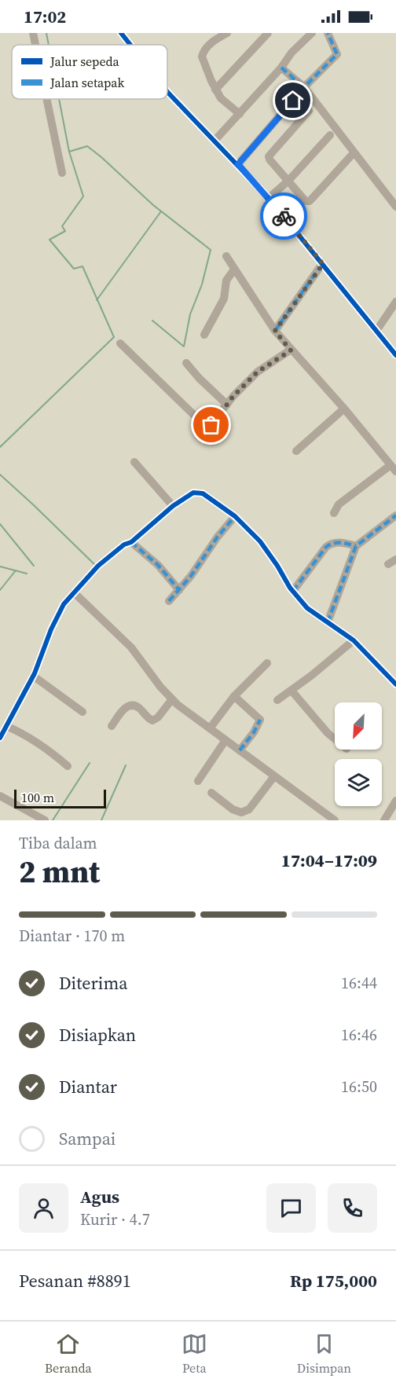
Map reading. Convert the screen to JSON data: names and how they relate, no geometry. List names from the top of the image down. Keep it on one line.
{"legend":["Jalur sepeda","Jalan setapak"],"scale_bar":"100 m","north":"bottom left","page":{"status":"17:02","scale":"100 m","heading":["2 mnt","Tiba dalam","17:04–17:09"],"panel":["Agus","Kurir · 4.7","Pesanan #8891","Rp 175,000"],"bar":"Diantar · 170 m","list":[["Diterima","16:44"],["Disiapkan","16:46"],["Diantar","16:50"],"Sampai"],"tabs":["Beranda","Peta","Disimpan"]}}
